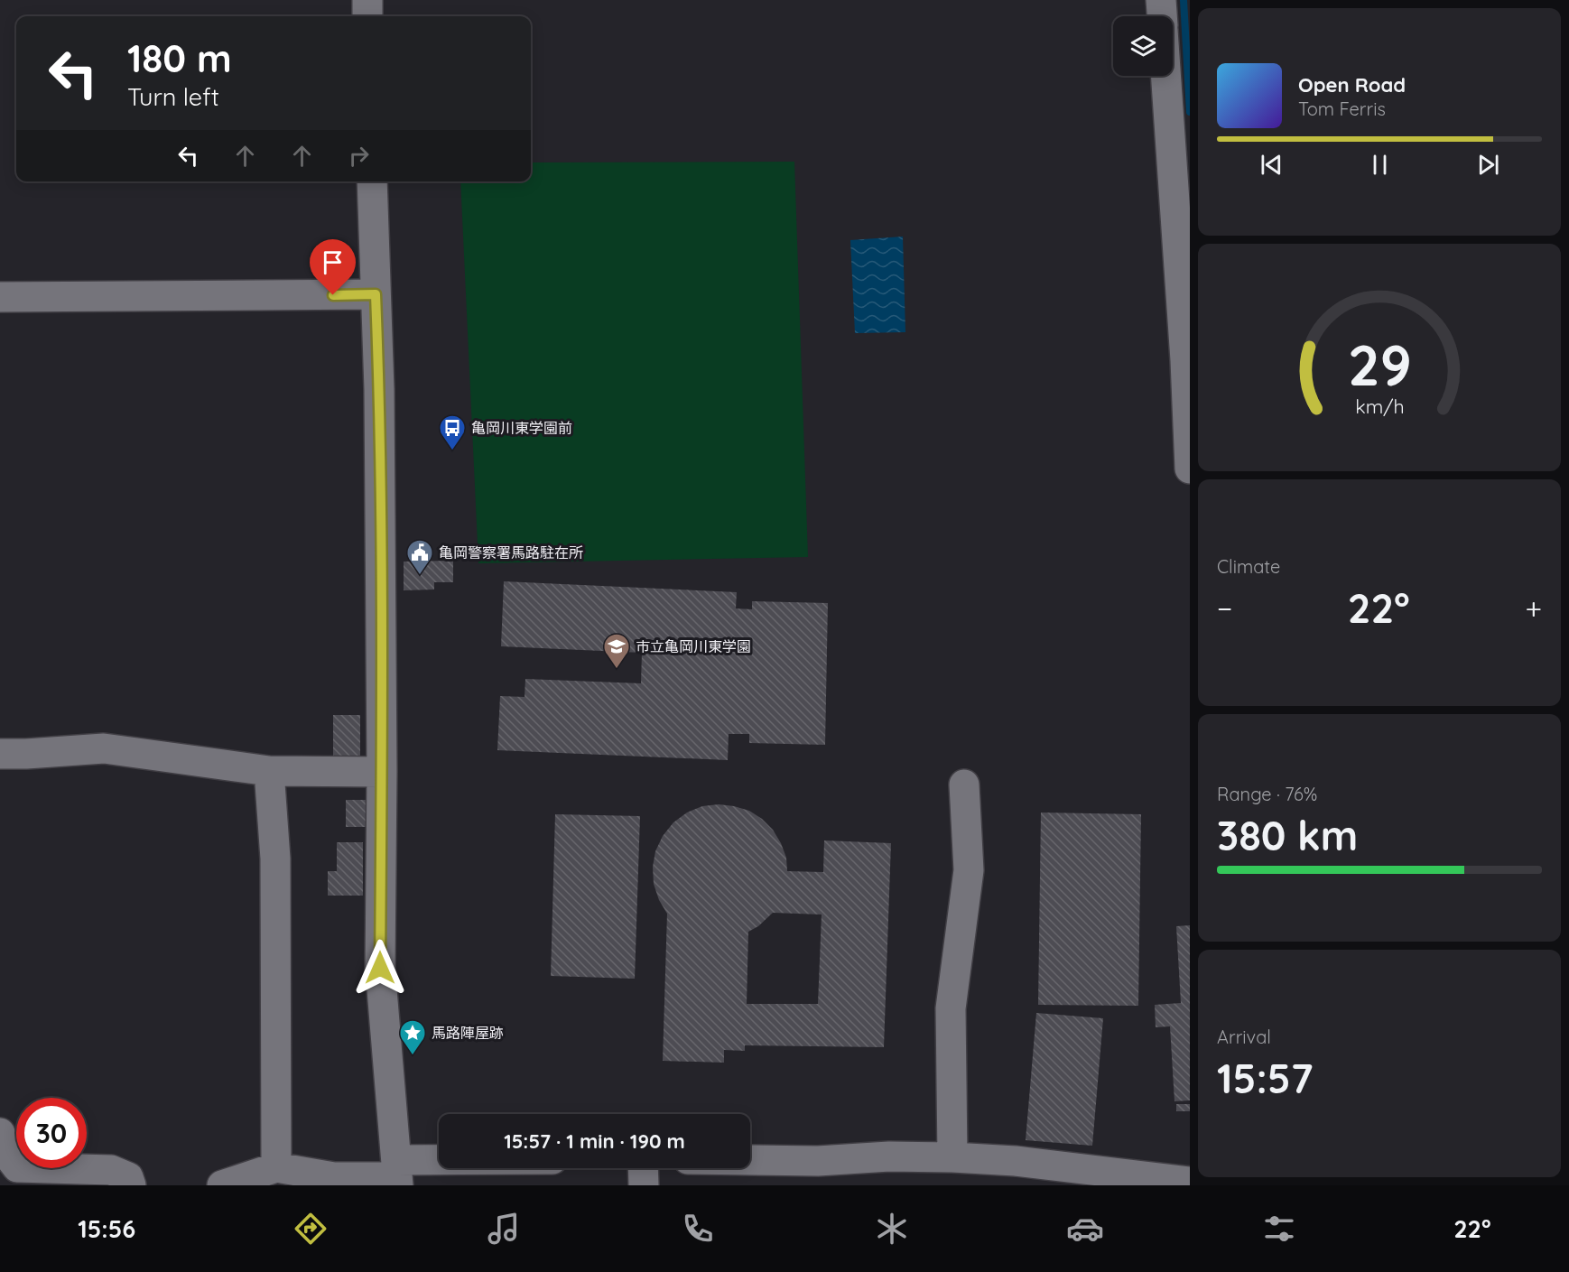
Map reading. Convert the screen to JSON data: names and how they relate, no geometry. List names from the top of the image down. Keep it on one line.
{"places":{"bus stop":["亀岡川東学園前"],"public building":["亀岡警察署馬路駐在所"],"school or university":["市立亀岡川東学園"],"place":["馬路陣屋跡"]},"page":{"turn":["180 m","Turn left"],"song":["Open Road","Tom Ferris"],"tile":["Climate",["Range · 76%","380 km"],["Arrival","15:57"]],"heat":["−","22°","+"],"limit":"30","trip":"15:57 · 1 min · 190 m","tabs":["15:56","22°"],"gauge":["29","km/h"]}}
